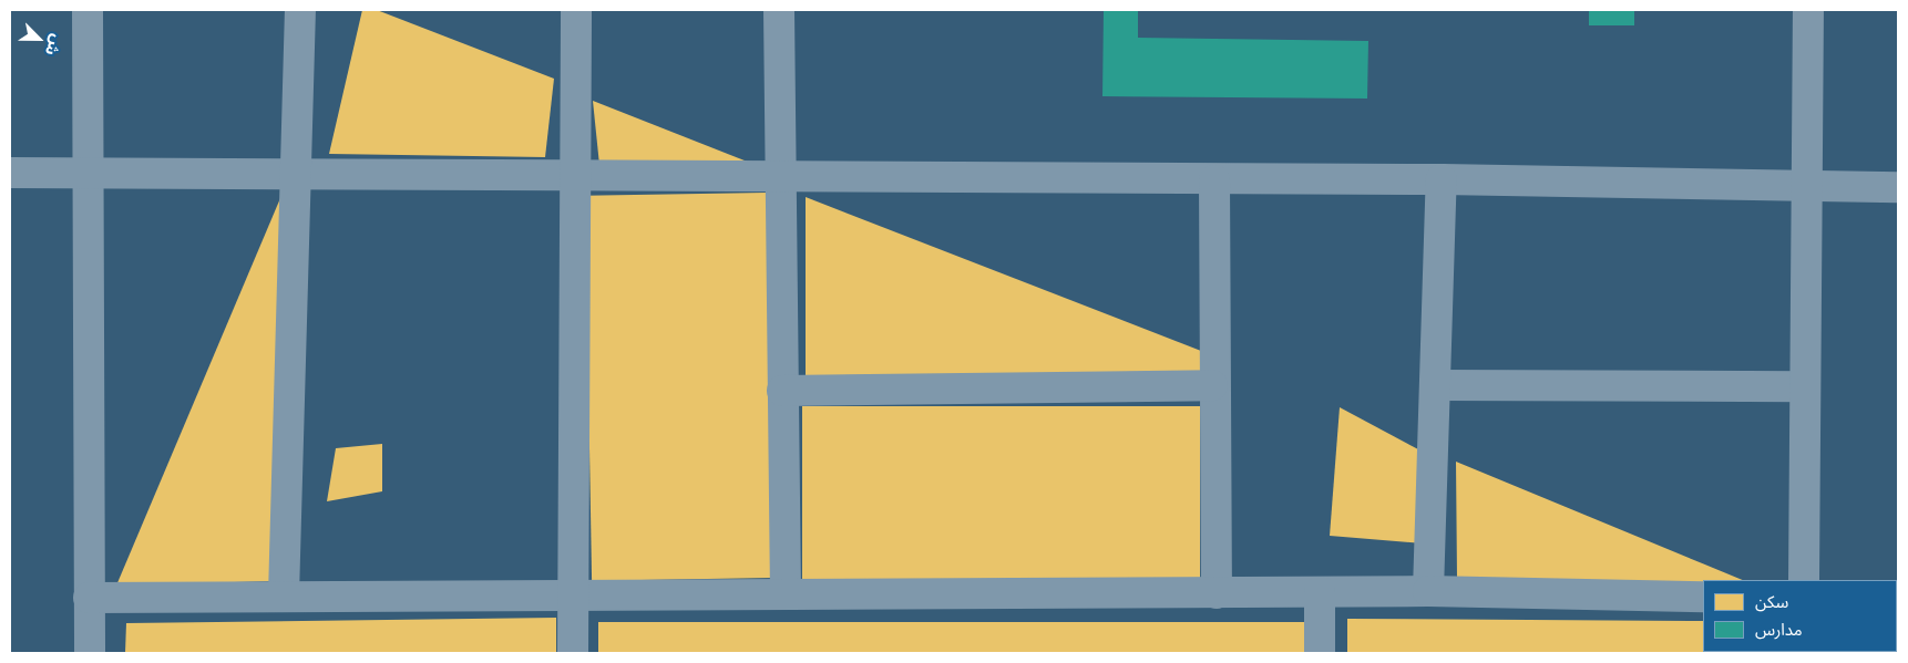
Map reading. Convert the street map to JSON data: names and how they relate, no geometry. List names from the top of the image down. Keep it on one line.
{"legend":["سكن","مدارس"],"north":"bottom right"}
